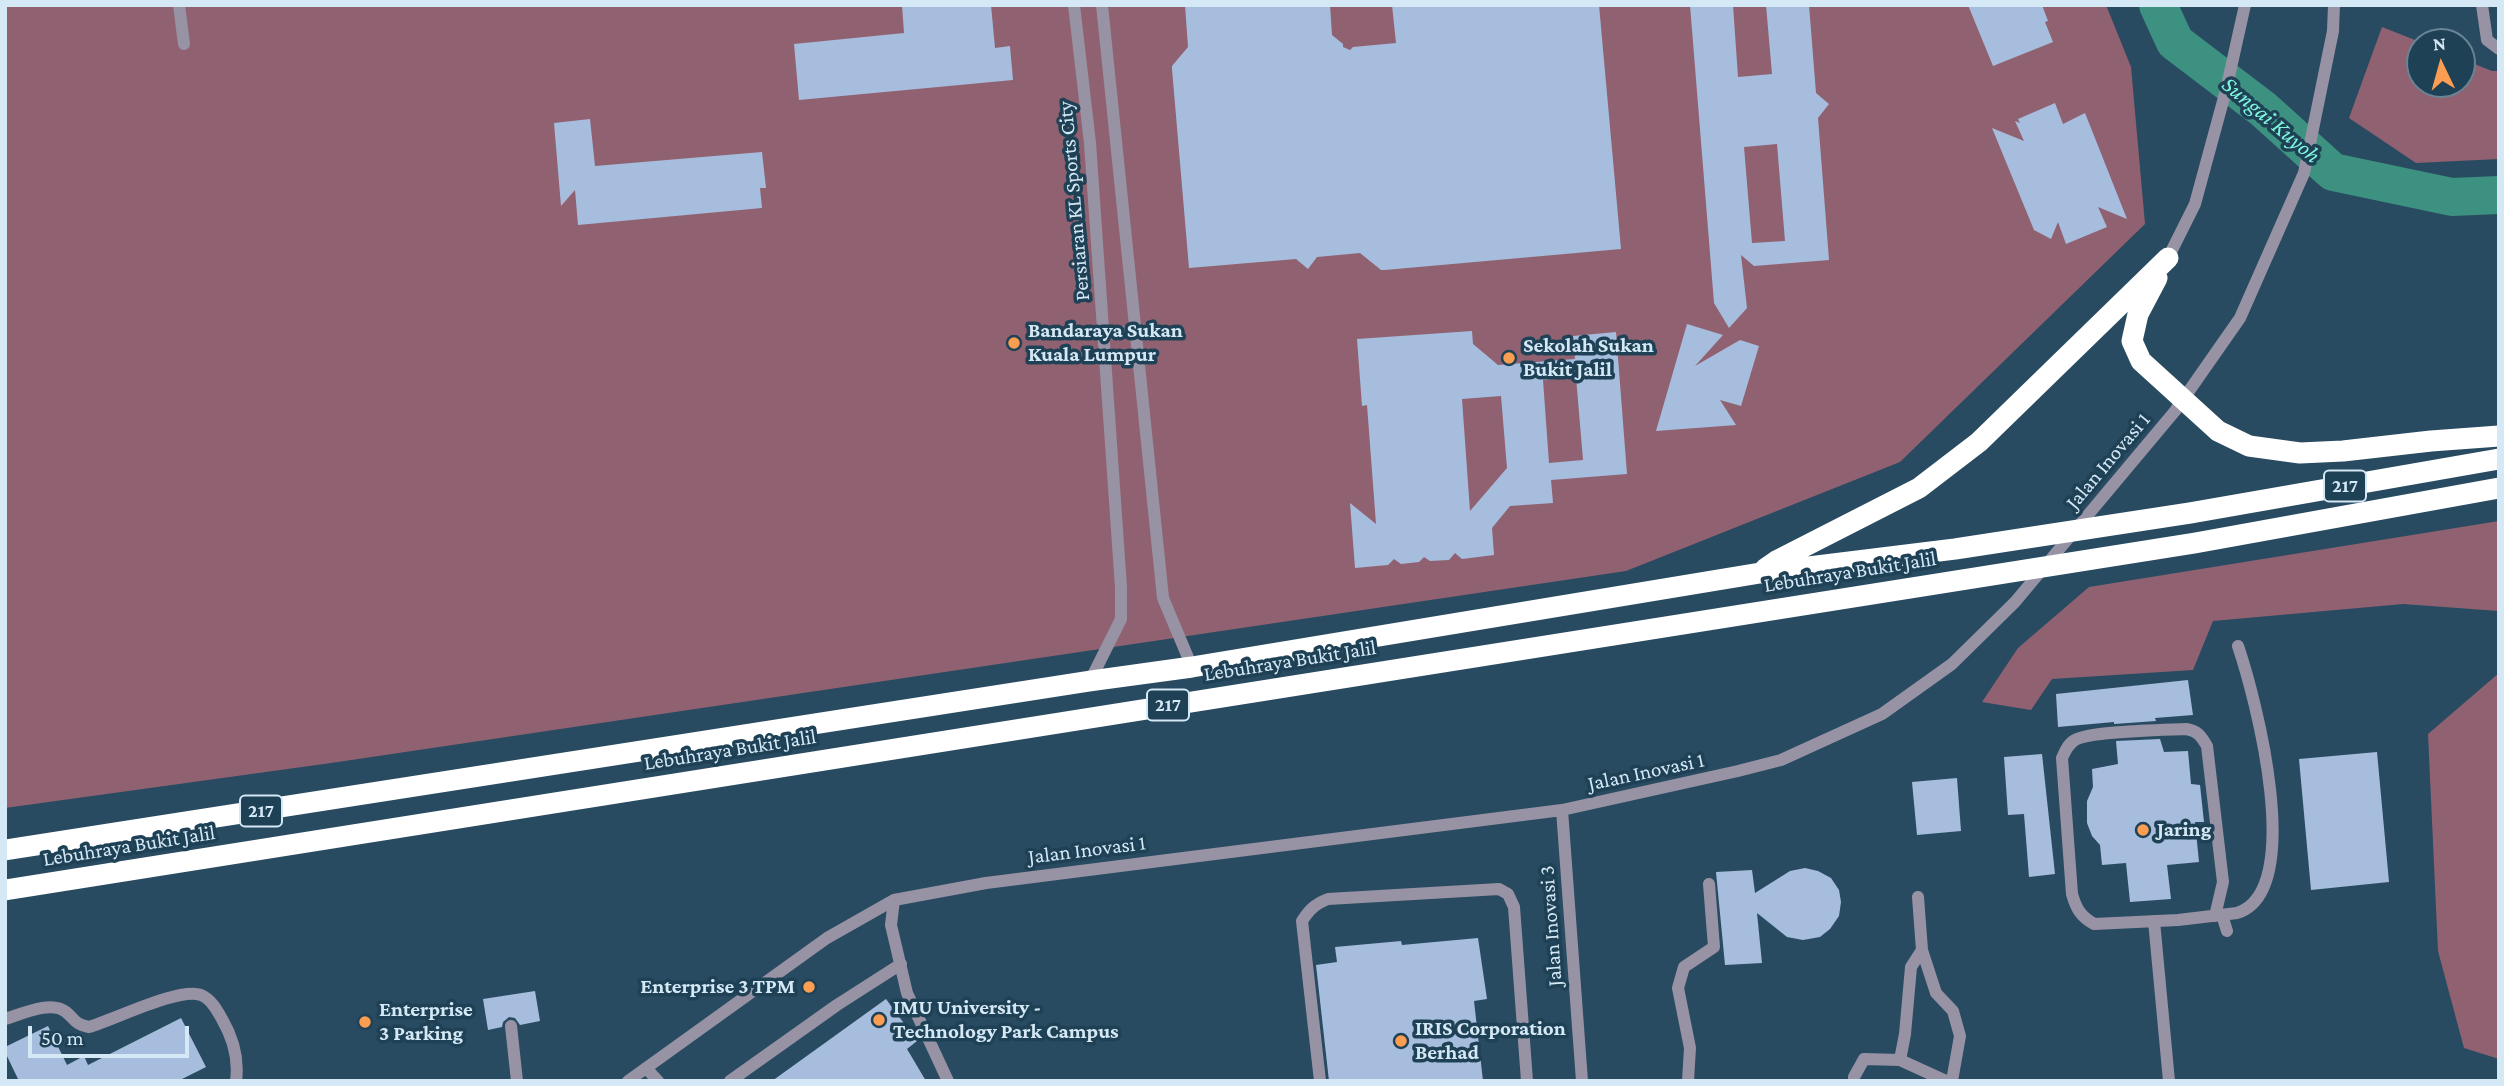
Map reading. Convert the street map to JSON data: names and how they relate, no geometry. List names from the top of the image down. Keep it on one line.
{"streets":{"highway":["217","Lebuhraya Bukit Jalil"],"street":["Persiaran KL Sports City","Jalan Inovasi 1","Jalan Inovasi 3"]},"crossings":[["Persiaran KL Sports City","Lebuhraya Bukit Jalil"],["Jalan Inovasi 1","Jalan Inovasi 3"]],"water":["Sungai Kuyoh"],"places":["Bandaraya Sukan Kuala Lumpur","Sekolah Sukan Bukit Jalil","Jaring","Enterprise 3 TPM","IMU University - Technology Park Campus","Enterprise 3 Parking","IRIS Corporation Berhad"],"scale_bar":"50 m","north":"top"}
